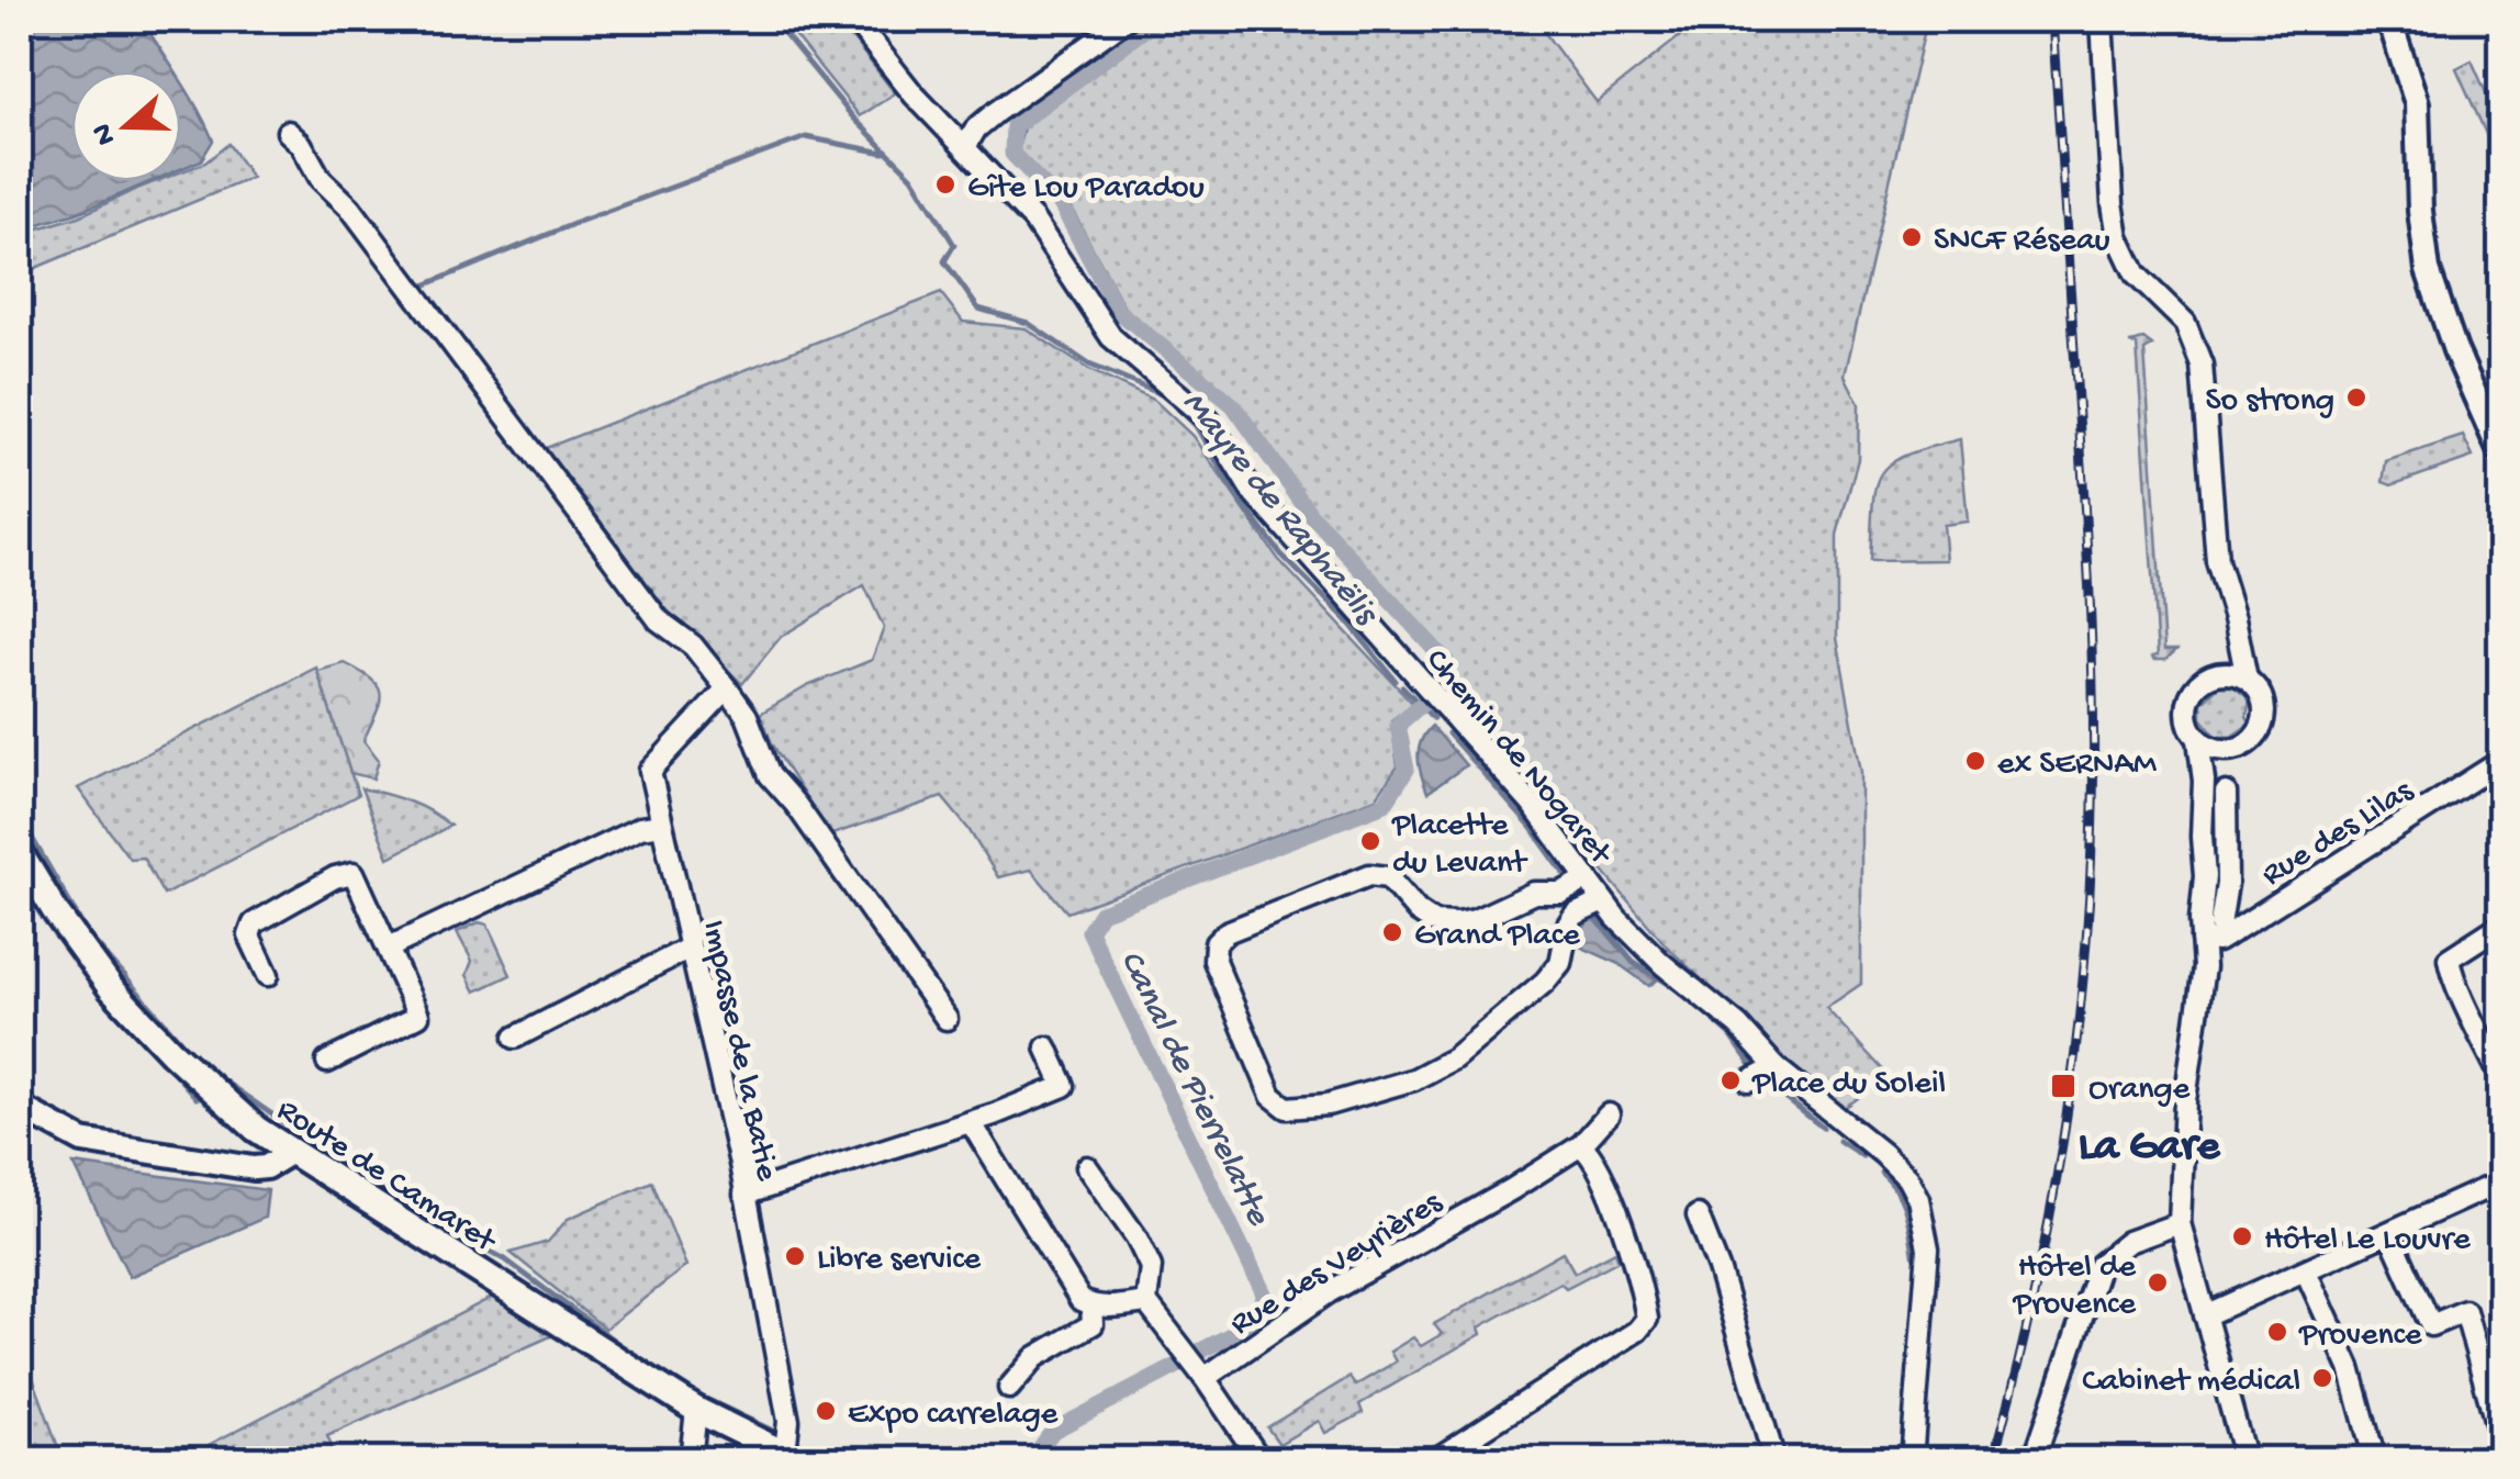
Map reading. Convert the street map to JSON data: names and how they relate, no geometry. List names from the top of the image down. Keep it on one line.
{"streets":{"main road":["Route de Camaret"],"street":["Chemin de Nogaret","Rue des Lilas","Impasse de la Batie","Rue des Veyrières"]},"crossings":[["Impasse de la Batie","Route de Camaret"]],"districts":["La Gare"],"water":["Mayre de Raphaëlis","Canal de Pierrelatte"],"places":{"other":["Gîte Lou Paradou","SNCF Réseau","So strong","ex SERNAM","Placette du Levant","Grand Place","Place du Soleil","Hôtel Le Louvre","Libre service","Hôtel de Provence","Provence","Cabinet médical","Expo carrelage"],"transit":["Orange"]},"north":"left"}
